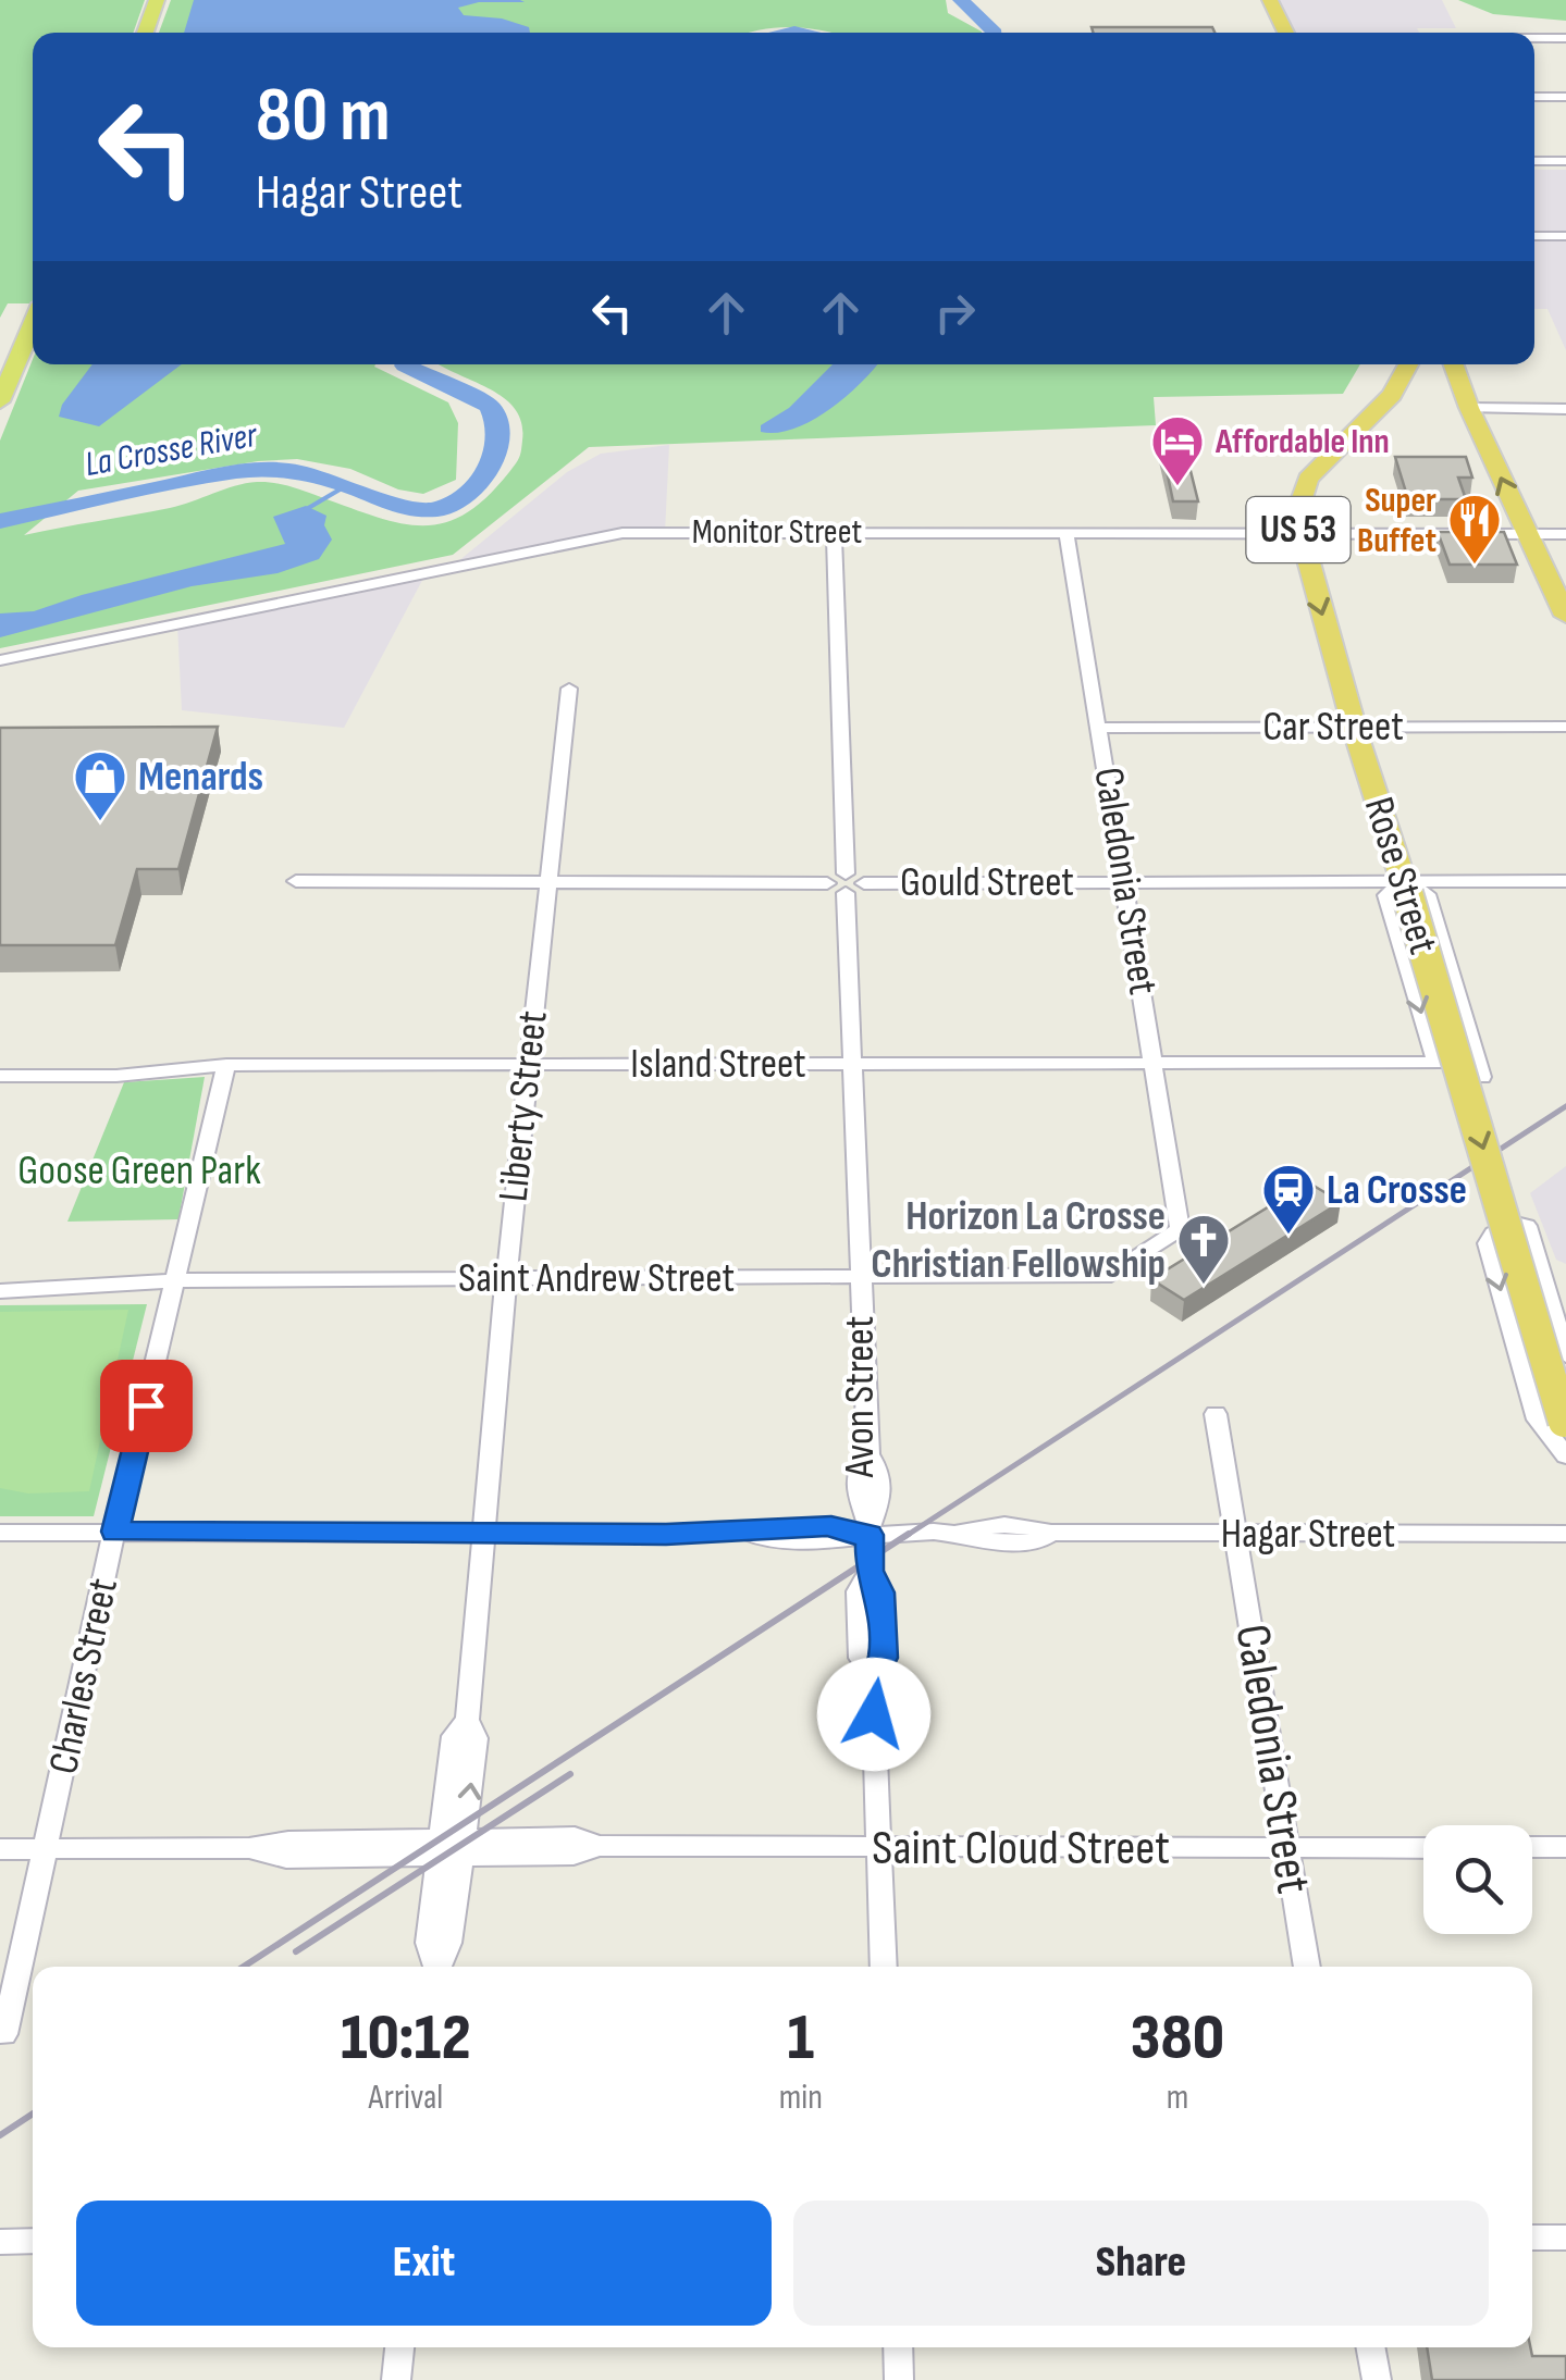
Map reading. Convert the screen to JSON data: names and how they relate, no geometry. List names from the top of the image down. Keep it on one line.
{"streets":{"highway":["US 53","Rose Street"],"street":["Monitor Street","Car Street","Caledonia Street","Gould Street","Island Street","Liberty Street","Saint Andrew Street","Avon Street","Hagar Street","Charles Street","Saint Cloud Street"]},"crossings":[["Monitor Street","Rose Street"],["Monitor Street","Caledonia Street"],["Monitor Street","Avon Street"],["Car Street","Rose Street"],["Car Street","Caledonia Street"],["Rose Street","Gould Street"],["Rose Street","Island Street"],["Caledonia Street","Gould Street"],["Caledonia Street","Island Street"],["Caledonia Street","Saint Andrew Street"],["Caledonia Street","Hagar Street"],["Caledonia Street","Saint Cloud Street"],["Gould Street","Island Street"],["Gould Street","Avon Street"],["Island Street","Liberty Street"],["Island Street","Avon Street"],["Island Street","Charles Street"],["Liberty Street","Saint Andrew Street"],["Liberty Street","Hagar Street"],["Liberty Street","Saint Cloud Street"],["Saint Andrew Street","Avon Street"],["Saint Andrew Street","Charles Street"],["Avon Street","Hagar Street"],["Avon Street","Saint Cloud Street"],["Hagar Street","Charles Street"],["Charles Street","Saint Cloud Street"]],"one_way":["Rose Street"],"water":["La Crosse River"],"parks":["Goose Green Park"],"places":{"hotel":["Affordable Inn"],"restaurant":["Super Buffet"],"shop":["Menards"],"station":["La Crosse"],"church":["Horizon La Crosse Christian Fellowship"]},"page":{"turn":["80 m","Hagar Street"],"eta":["10:12","Arrival","1","min","380","m"],"buttons":["Exit","Share"]}}
